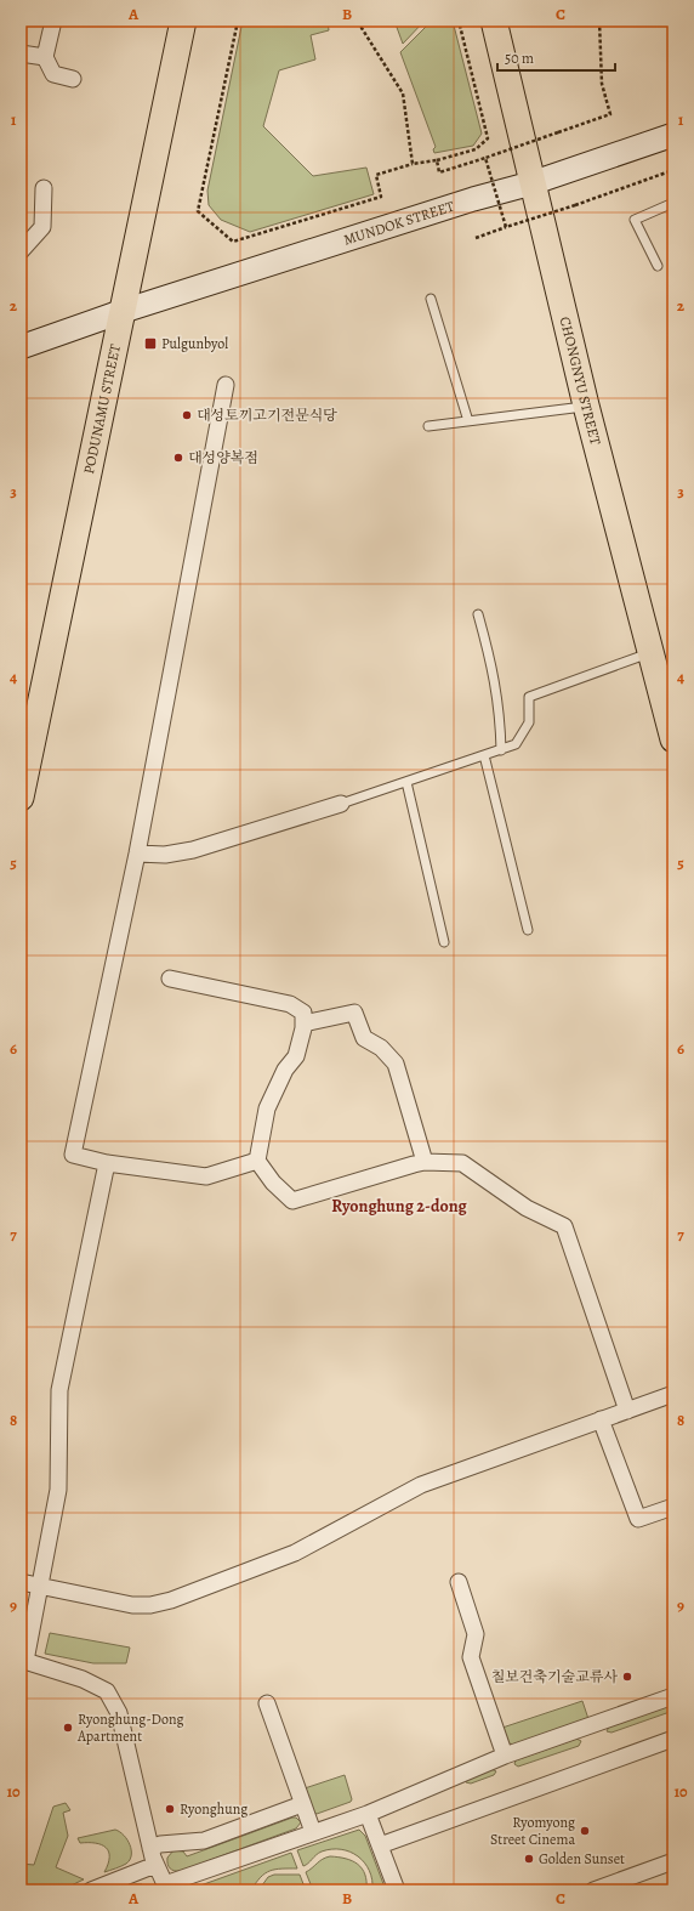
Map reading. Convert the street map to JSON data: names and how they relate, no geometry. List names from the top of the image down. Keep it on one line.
{"streets":{"main road":["MUNDOK STREET","CHONGNYU STREET","PODUNAMU STREET"]},"crossings":[["MUNDOK STREET","CHONGNYU STREET"],["MUNDOK STREET","PODUNAMU STREET"]],"districts":["Ryonghung 2-dong"],"places":{"transit":["Pulgunbyol"],"other":["대성토끼고기전문식당","대성양복점","칠보건축기술교류사","Ryonghung-Dong Apartment","Ryonghung","Ryomyong Street Cinema","Golden Sunset"]},"scale_bar":"50 m","grid":{"columns":["A","B","C"],"rows":["1","2","3","4","5","6","7","8","9","10"]}}
